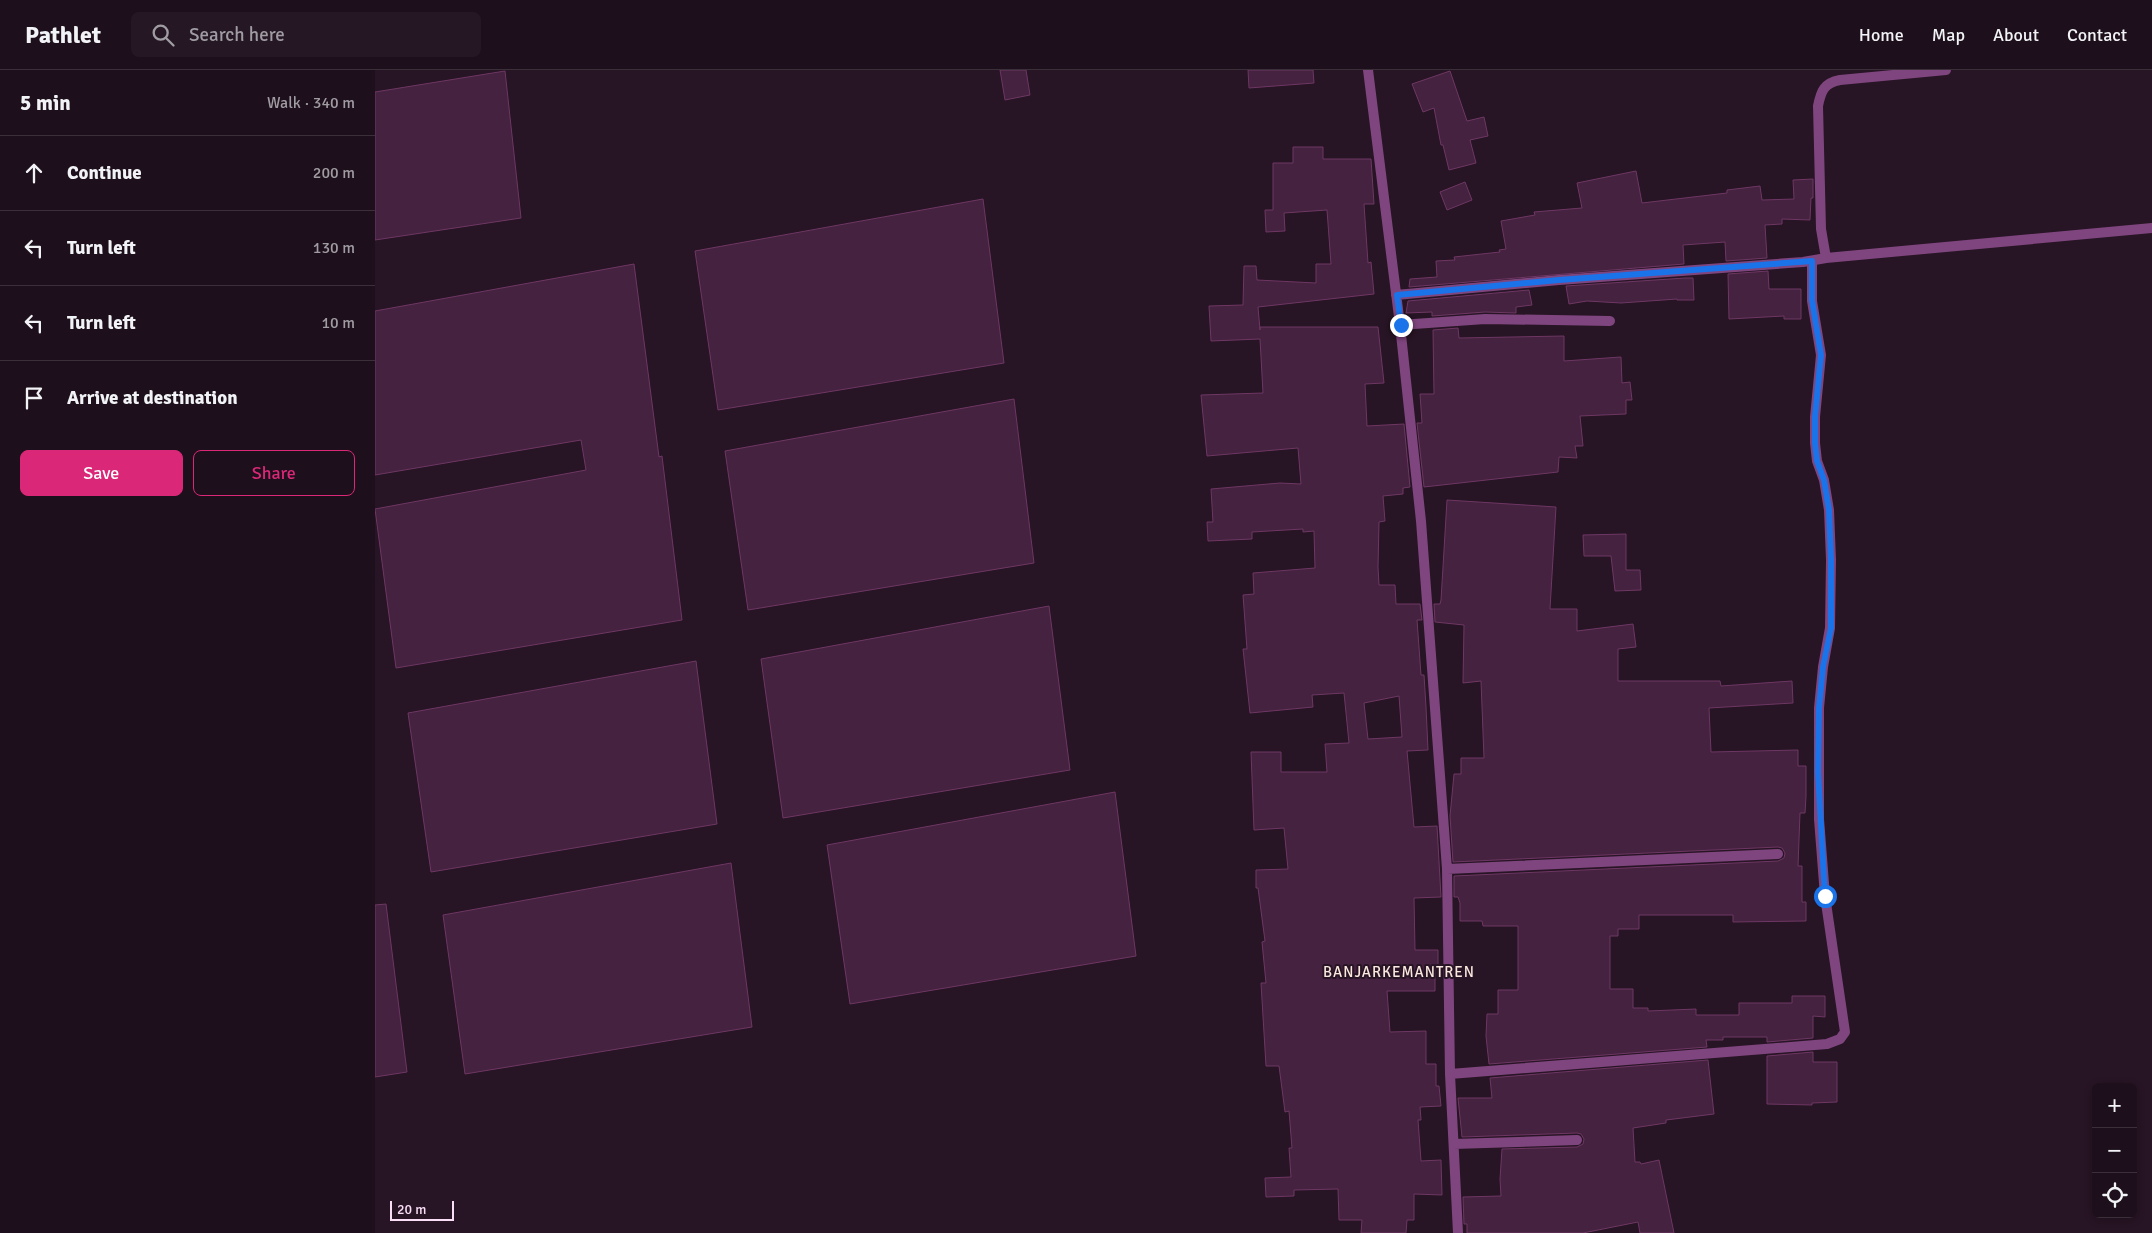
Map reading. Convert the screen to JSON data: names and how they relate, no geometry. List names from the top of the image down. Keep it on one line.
{"districts":["BANJARKEMANTREN"],"scale_bar":"20 m","page":{"header":"Pathlet","search":"Search here","nav":["Home","Map","About","Contact"],"heading":["5 min","Walk · 340 m"],"list":[["Continue","200 m"],["Turn left","130 m"],["Turn left","10 m"],"Arrive at destination"],"buttons":["Save","Share"],"map_buttons":["+","−"],"scale":"20 m"}}
